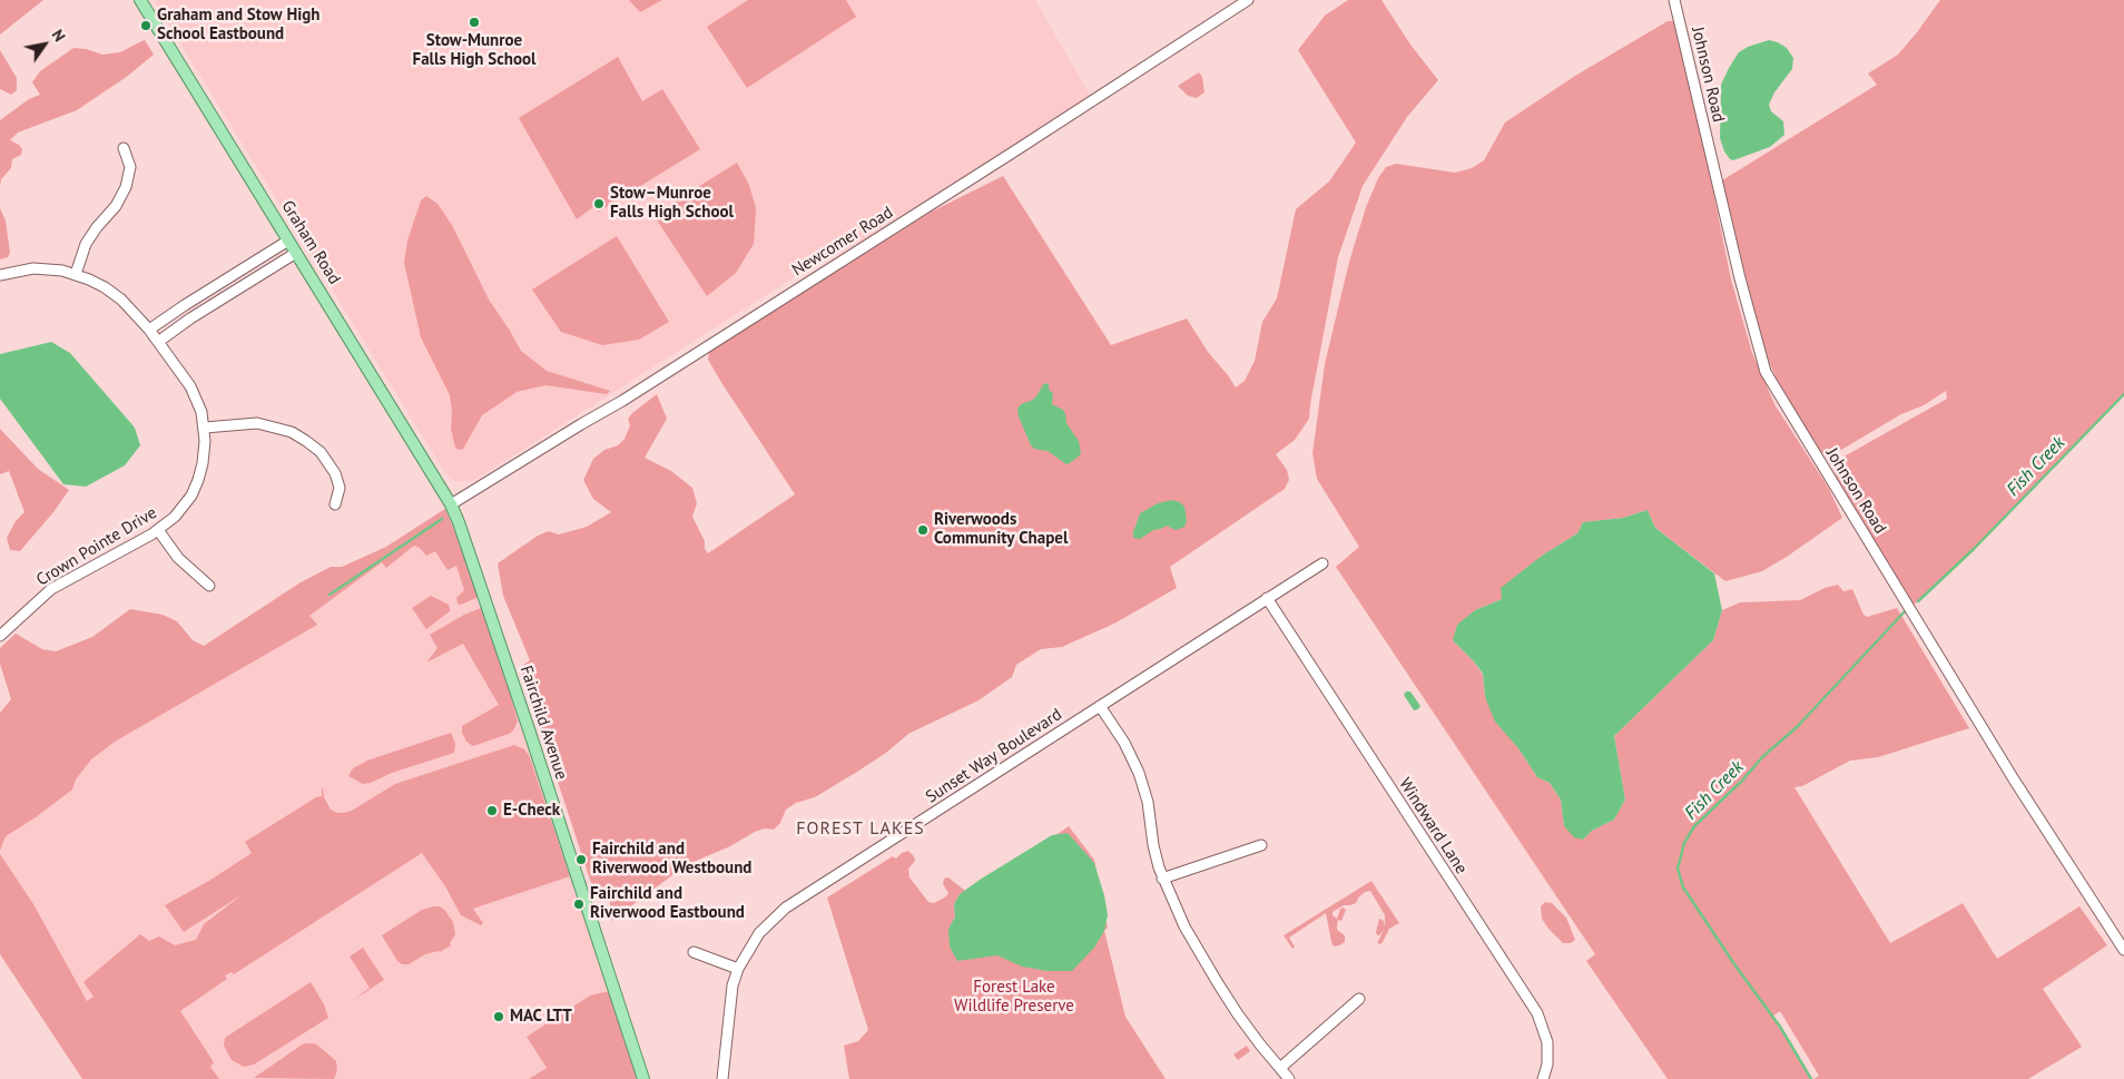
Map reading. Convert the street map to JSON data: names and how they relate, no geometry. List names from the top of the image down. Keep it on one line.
{"streets":{"main road":["Graham Road","Fairchild Avenue"],"street":["Johnson Road","Newcomer Road","Crown Pointe Drive","Sunset Way Boulevard","Windward Lane"]},"crossings":[["Newcomer Road","Graham Road"],["Newcomer Road","Fairchild Avenue"],["Graham Road","Fairchild Avenue"],["Sunset Way Boulevard","Windward Lane"]],"districts":["FOREST LAKES"],"water":["Fish Creek"],"parks":["Forest Lake Wildlife Preserve"],"places":["Stow-Munroe Falls High School","Graham and Stow High School Eastbound","Stow–Munroe Falls High School","Riverwoods Community Chapel","E-Check","Fairchild and Riverwood Westbound","Fairchild and Riverwood Eastbound","MAC LTT"],"north":"top right"}
